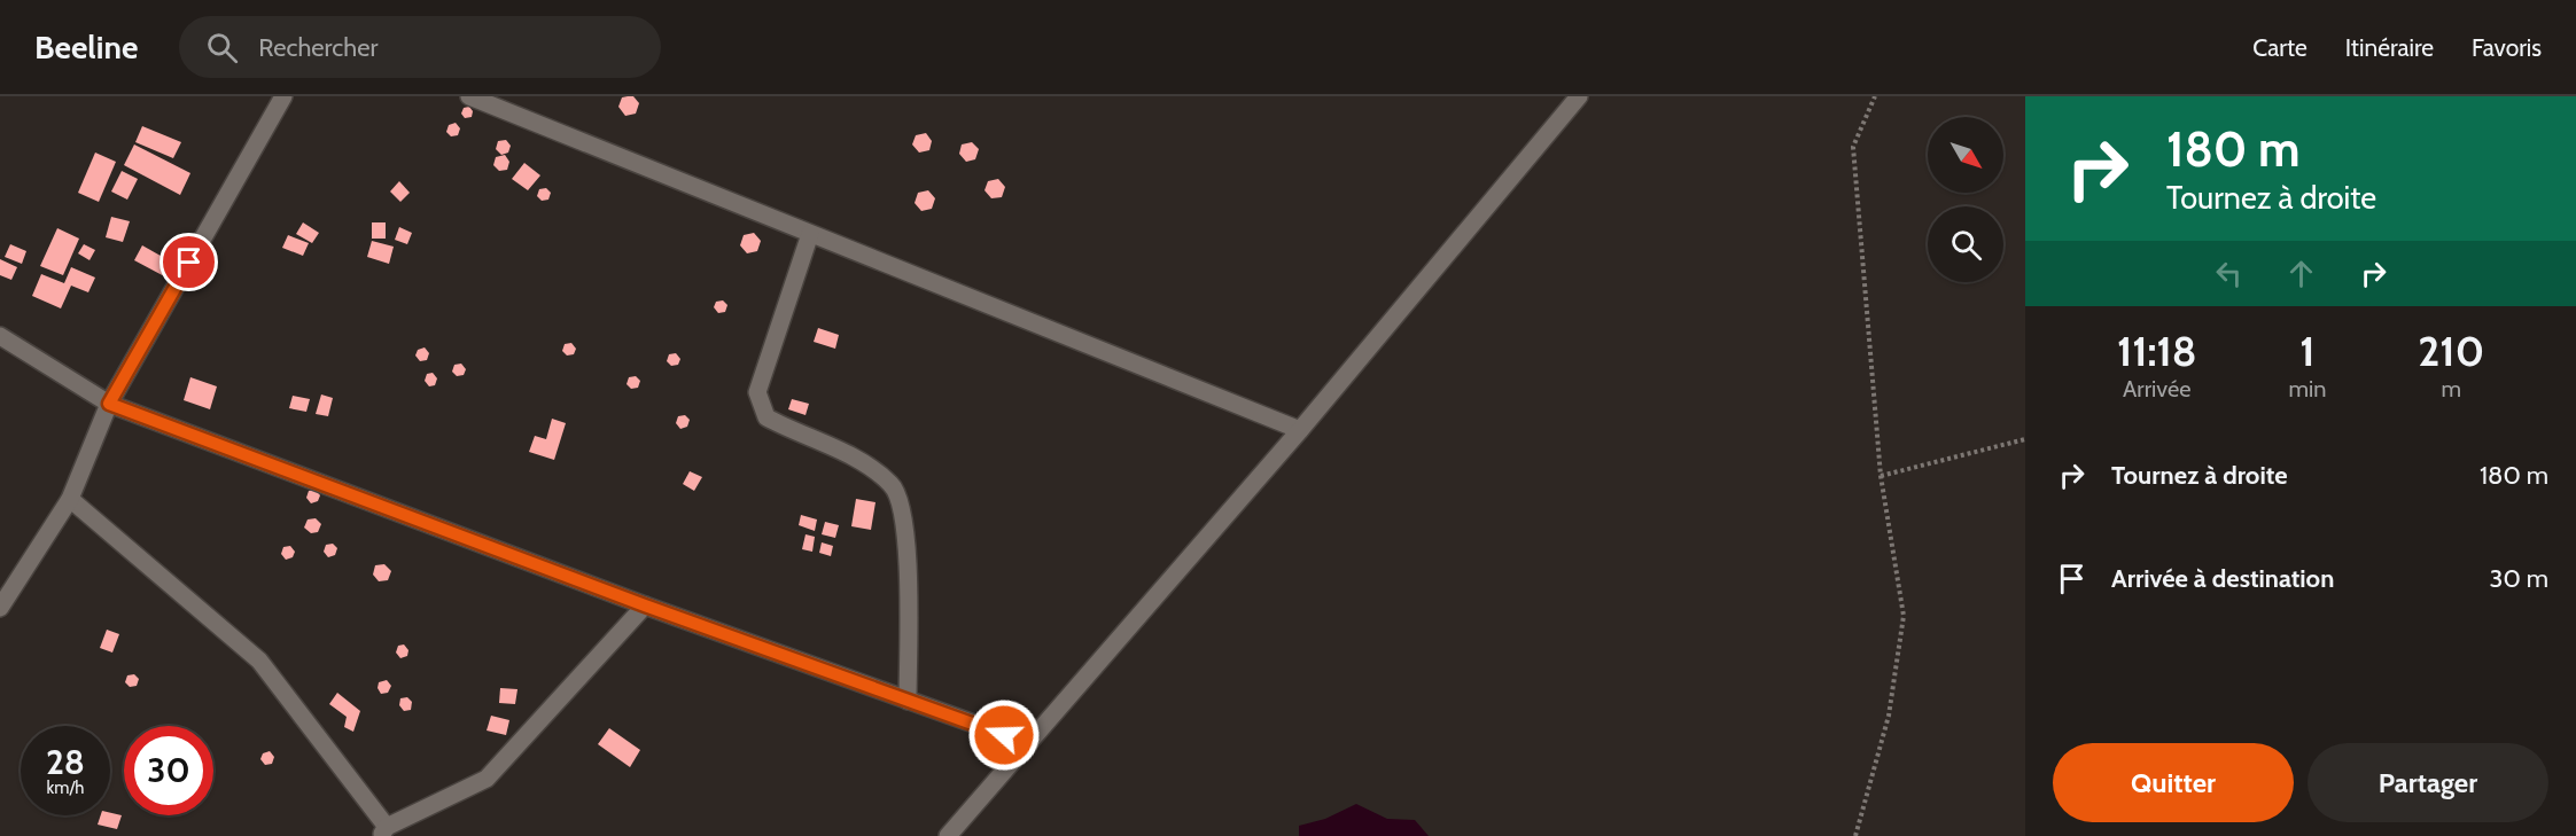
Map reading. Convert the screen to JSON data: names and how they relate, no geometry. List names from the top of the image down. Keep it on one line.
{"north":"bottom right","page":{"header":"Beeline","search":"Rechercher","nav":["Carte","Itinéraire","Favoris"],"turn":["180 m","Tournez à droite"],"eta":["11:18","Arrivée","1","min","210","m"],"list":[{"name":"Tournez à droite","value":"180 m"},{"name":"Arrivée à destination","value":"30 m"}],"speed":"28 km/h","limit":"30","buttons":["Quitter","Partager"]}}
